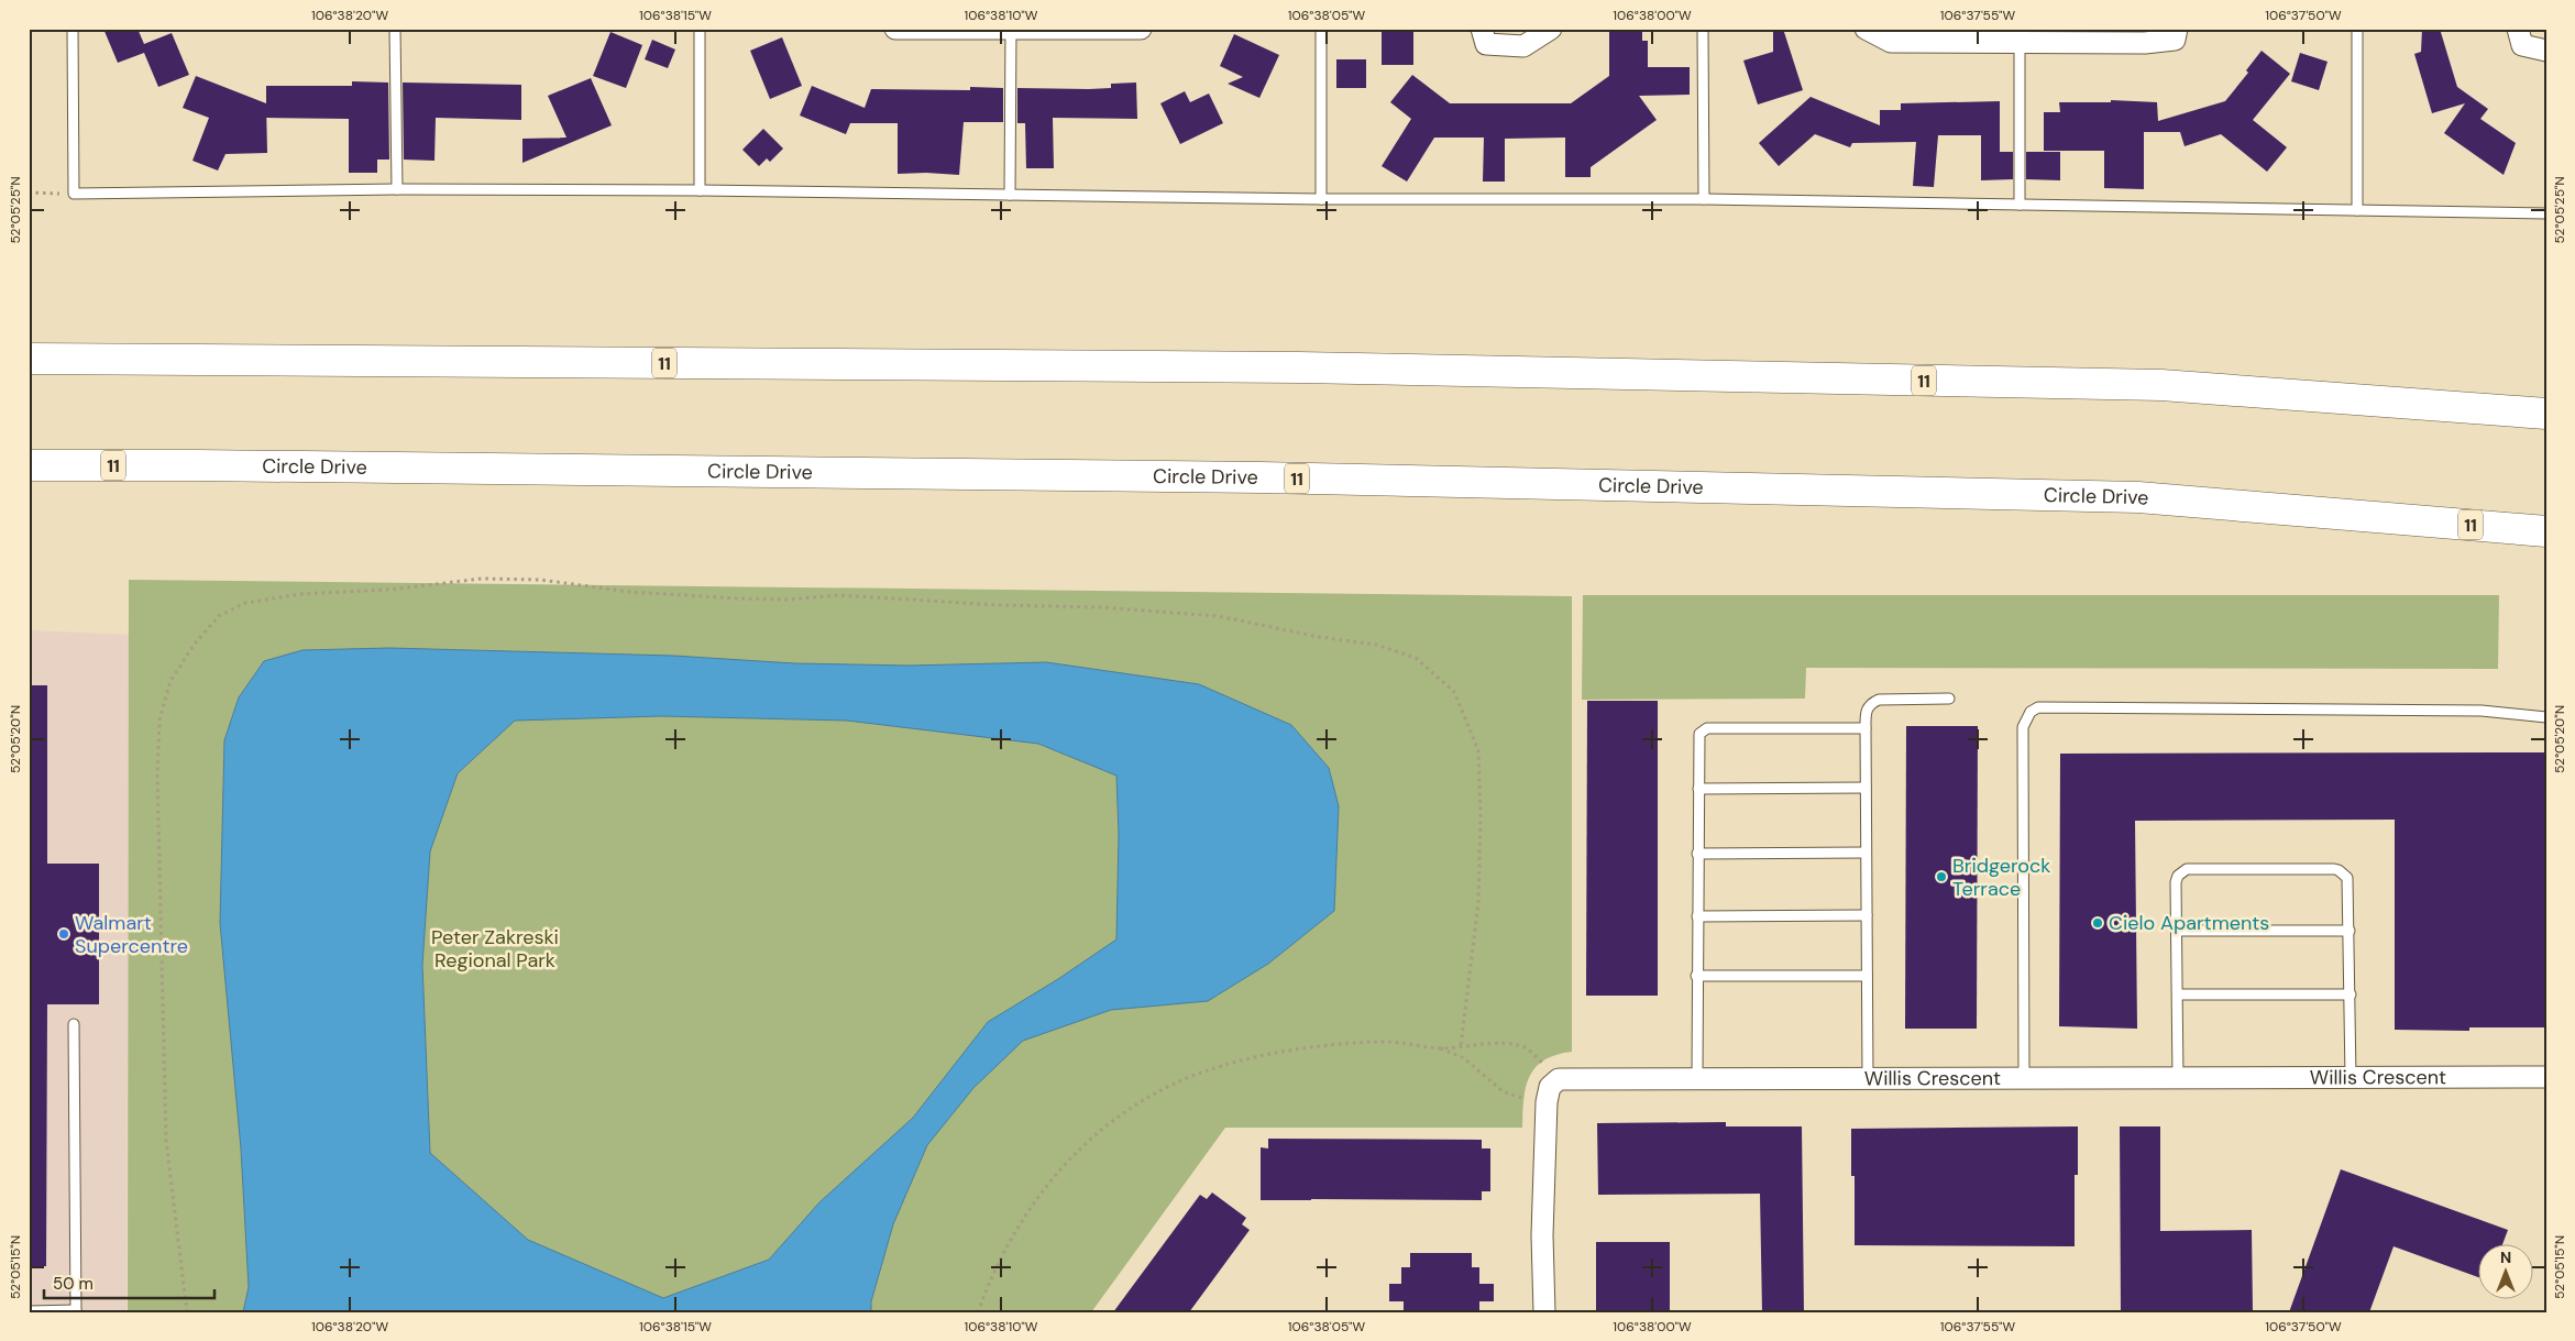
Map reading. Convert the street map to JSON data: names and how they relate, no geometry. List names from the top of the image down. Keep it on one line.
{"streets":{"highway":["11","Circle Drive"],"street":["Willis Crescent"]},"parks":["Peter Zakreski Regional Park"],"places":["Bridgerock Terrace","Cielo Apartments","Walmart Supercentre"],"scale_bar":"50 m","north":"top","coordinates":["106°38'20\"W","106°38'15\"W","106°38'10\"W","106°38'05\"W","106°38'00\"W","106°37'55\"W","106°37'50\"W","52°05'25\"N","52°05'20\"N","52°05'15\"N"]}
